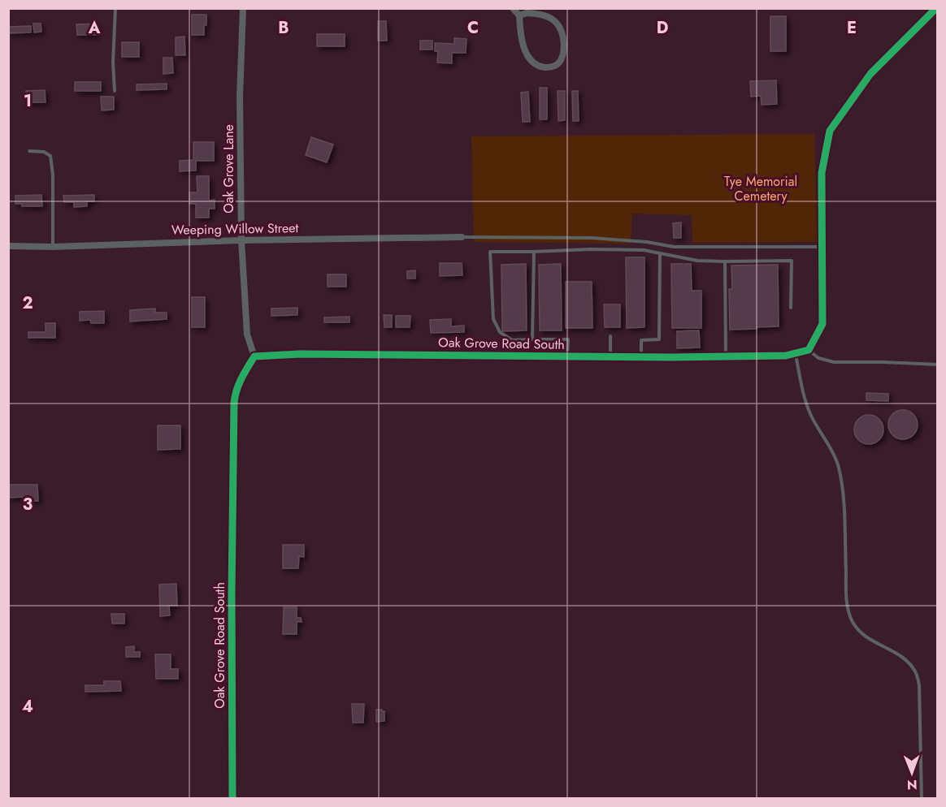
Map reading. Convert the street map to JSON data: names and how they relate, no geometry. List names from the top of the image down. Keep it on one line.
{"streets":{"street":["Oak Grove Lane","Weeping Willow Street","Oak Grove Road South"]},"crossings":[["Oak Grove Lane","Weeping Willow Street"],["Oak Grove Lane","Oak Grove Road South"]],"parks":["Tye Memorial Cemetery"],"north":"bottom","grid":{"columns":["A","B","C","D","E"],"rows":["1","2","3","4"]}}
